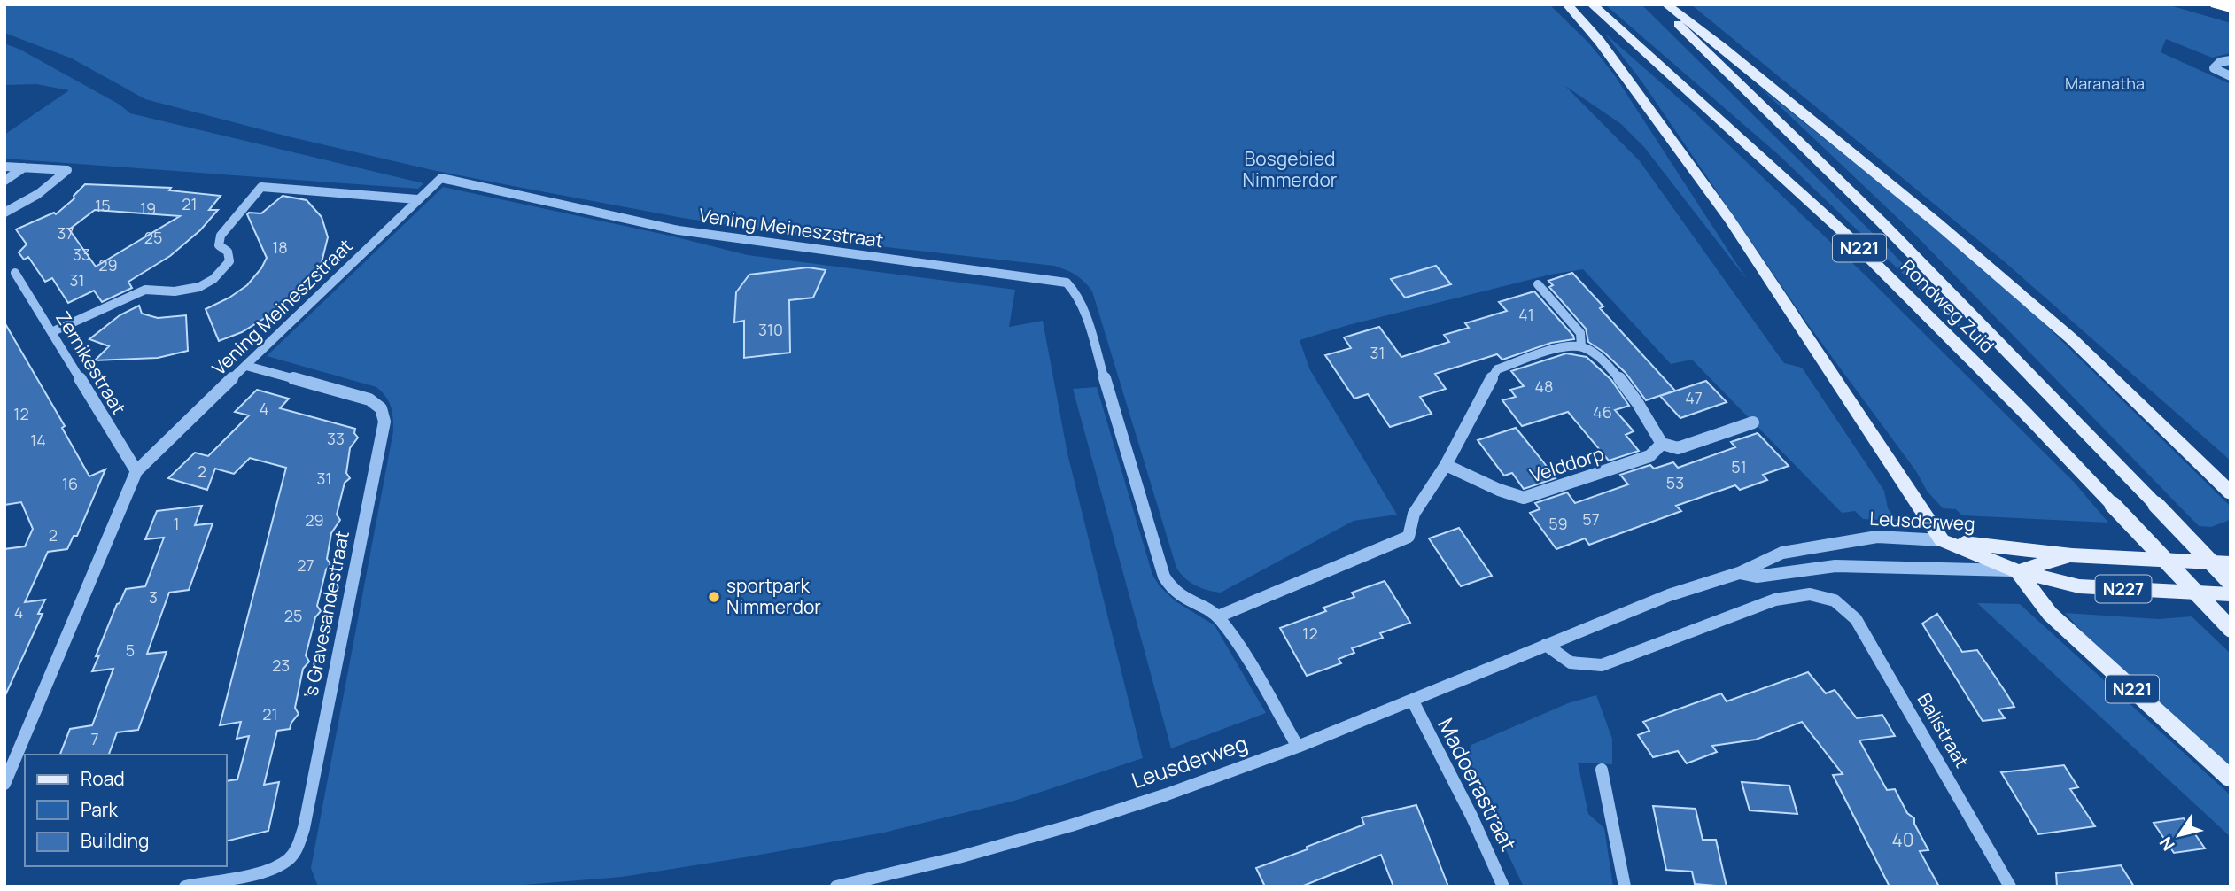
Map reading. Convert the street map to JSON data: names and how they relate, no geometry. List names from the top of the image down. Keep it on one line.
{"streets":{"main road":["N221","Rondweg Zuid","Leusderweg","N227"],"street":["Vening Meineszstraat","Zernikestraat","Velddorp","'s Gravesandestraat","Balistraat","Madoerastraat"]},"crossings":[["Vening Meineszstraat","Zernikestraat"],["Vening Meineszstraat","Leusderweg"],["Vening Meineszstraat","'s Gravesandestraat"],["N221","Leusderweg"],["Leusderweg","Balistraat"],["Leusderweg","Madoerastraat"]],"parks":["Maranatha","Bosgebied Nimmerdor"],"places":["sportpark Nimmerdor"],"house_numbers":["21","15","19","37","25","18","33","29","31","41","310","31","48","47","4","46","12","33","14","51","2","31","53","16","57","29","1","59","2","27","3","4","25","12","5","23","21","7","40"],"legend":["Road","Park","Building"],"north":"bottom left"}
